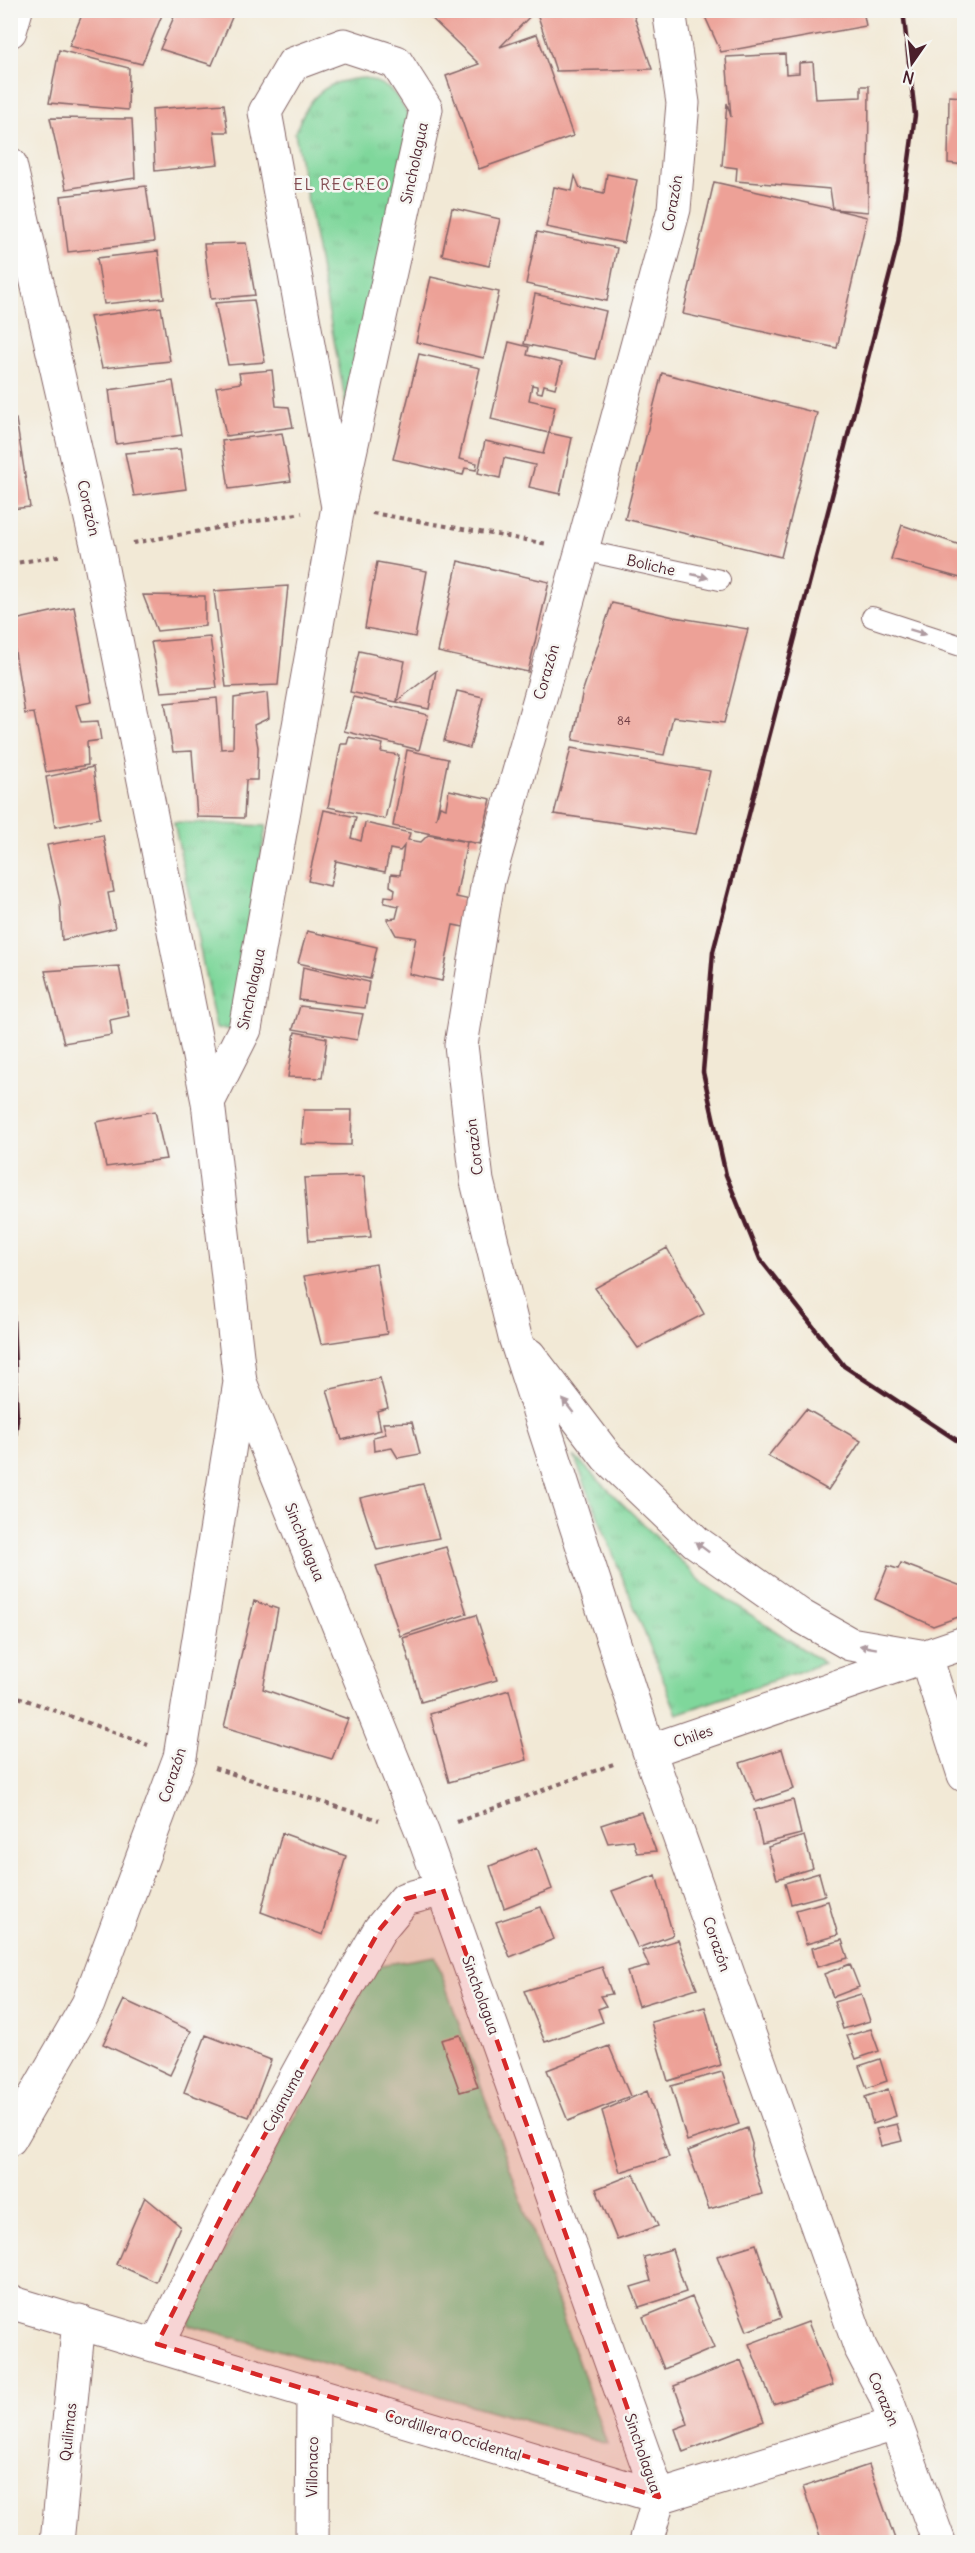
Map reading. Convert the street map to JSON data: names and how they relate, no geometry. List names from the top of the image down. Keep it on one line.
{"streets":{"street":["Sincholagua","Corazón","Chiles","Cajanuma","Quilimas","Cordillera Occidental","Villonaco"],"lane":["Boliche"]},"crossings":[["Sincholagua","Corazón"],["Sincholagua","Cajanuma"],["Sincholagua","Cordillera Occidental"],["Corazón","Boliche"],["Corazón","Chiles"],["Cajanuma","Cordillera Occidental"],["Quilimas","Cordillera Occidental"],["Cordillera Occidental","Villonaco"]],"one_way":["Boliche"],"districts":["EL RECREO"],"house_numbers":["84"],"north":"bottom"}
